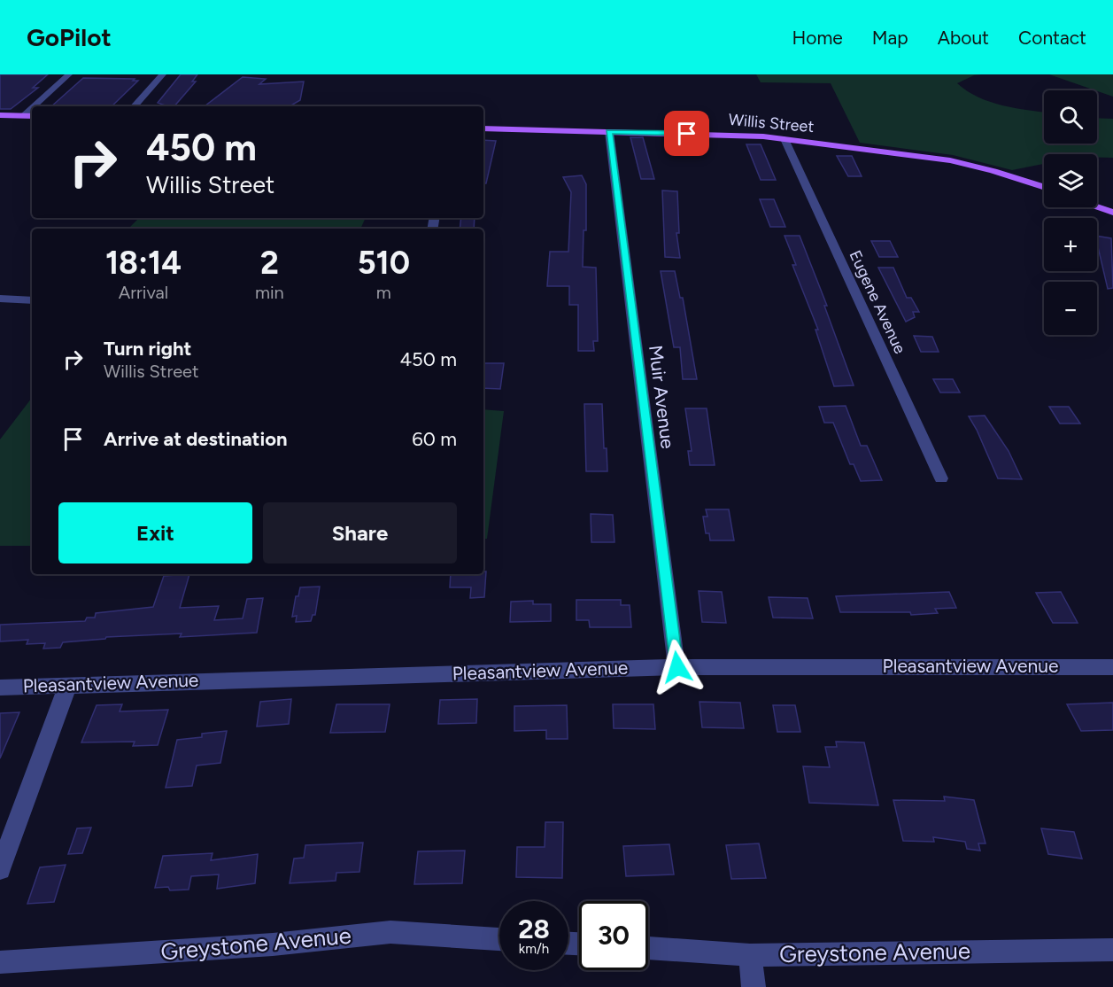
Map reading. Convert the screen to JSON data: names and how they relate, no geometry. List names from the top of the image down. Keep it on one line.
{"streets":{"main road":["Willis Street"],"street":["Eugene Avenue","Muir Avenue","Pleasantview Avenue","Greystone Avenue"]},"crossings":[["Willis Street","Eugene Avenue"],["Willis Street","Muir Avenue"],["Muir Avenue","Pleasantview Avenue"]],"page":{"header":"GoPilot","nav":["Home","Map","About","Contact"],"map_buttons":["+","−"],"turn":["450 m","Willis Street"],"eta":["18:14","Arrival","2","min","510","m"],"list":[{"name":"Turn right","note":"Willis Street","value":"450 m"},{"name":"Arrive at destination","value":"60 m"}],"buttons":["Exit","Share"],"speed":"28 km/h","limit":"30"}}
